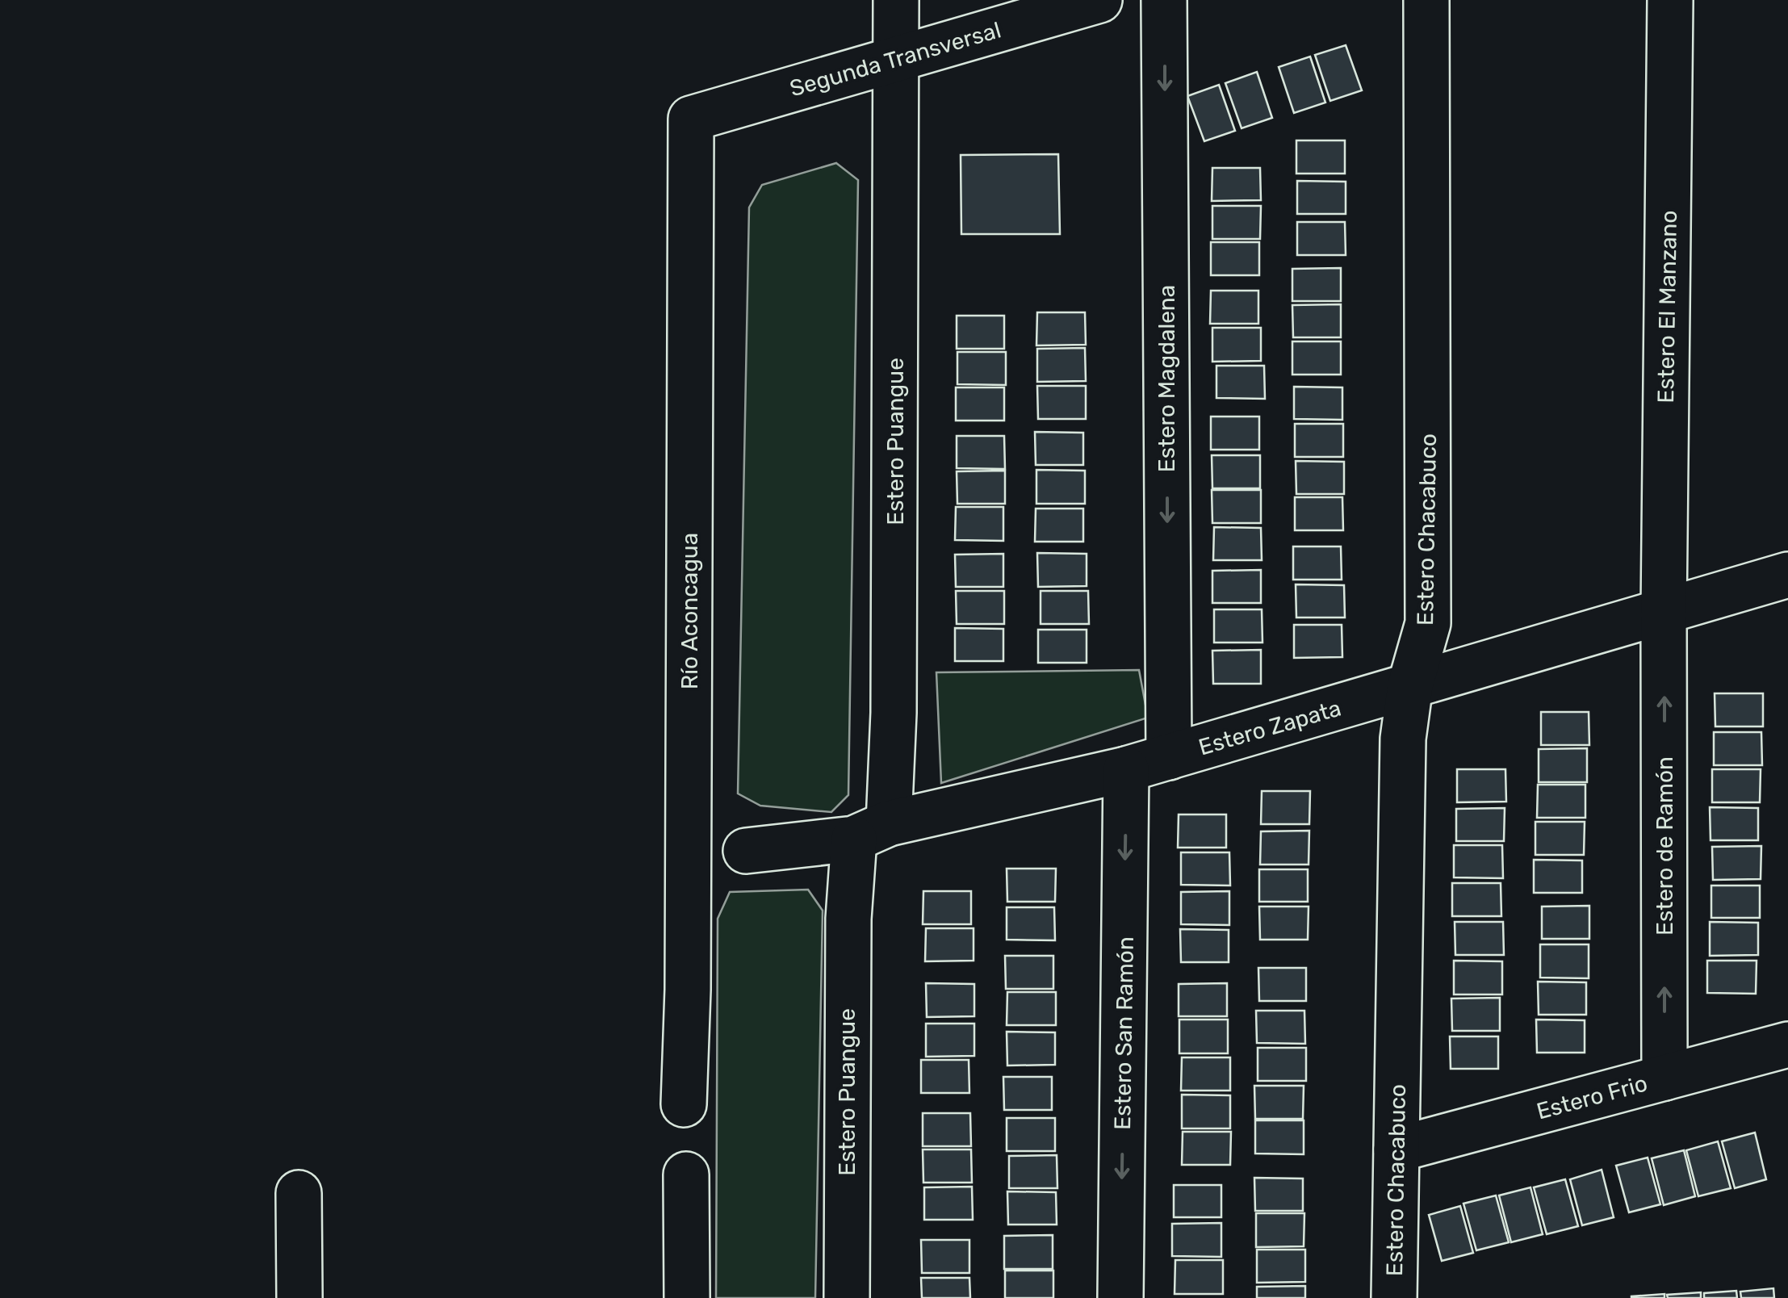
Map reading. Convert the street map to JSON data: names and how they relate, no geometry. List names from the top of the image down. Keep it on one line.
{"streets":{"street":["Segunda Transversal","Estero El Manzano","Estero Magdalena","Estero Puangue","Estero Chacabuco","Río Aconcagua","Estero Zapata","Estero de Ramón","Estero San Ramón","Estero Frio"]},"crossings":[["Segunda Transversal","Estero Puangue"],["Segunda Transversal","Río Aconcagua"],["Estero El Manzano","Estero Zapata"],["Estero El Manzano","Estero de Ramón"],["Estero Magdalena","Estero Zapata"],["Estero Puangue","Estero Zapata"],["Estero Chacabuco","Estero Zapata"],["Estero Chacabuco","Estero Frio"],["Estero Zapata","Estero de Ramón"],["Estero Zapata","Estero San Ramón"],["Estero de Ramón","Estero Frio"]],"one_way":["Estero Magdalena","Estero de Ramón","Estero San Ramón"]}
